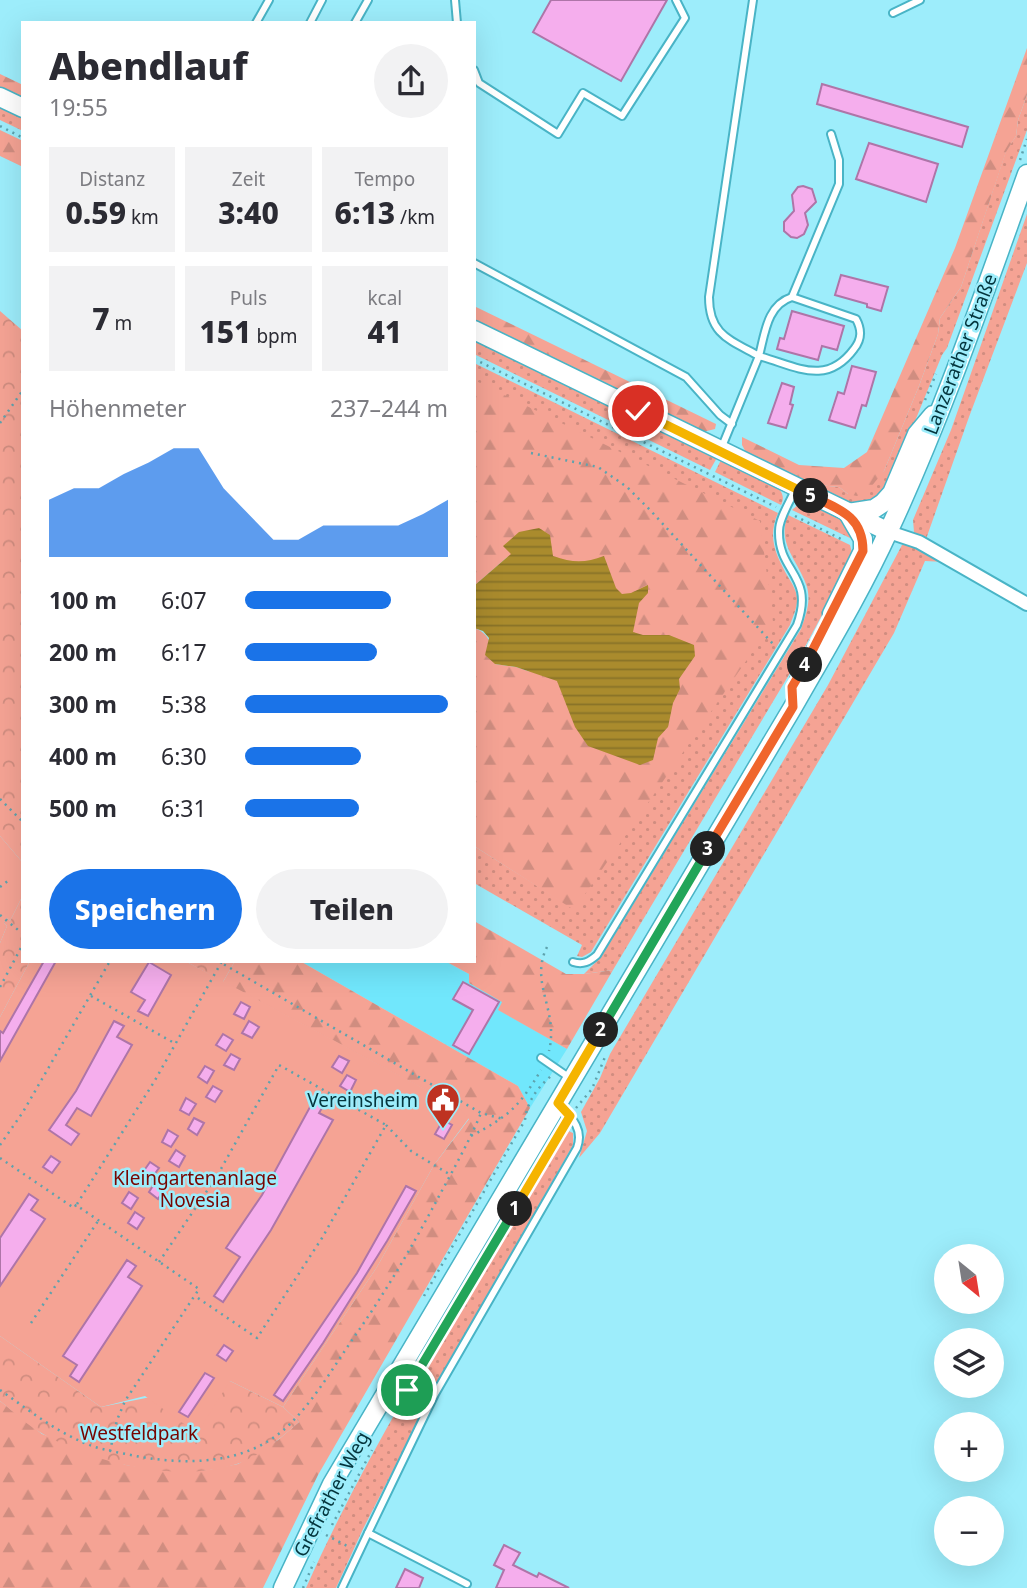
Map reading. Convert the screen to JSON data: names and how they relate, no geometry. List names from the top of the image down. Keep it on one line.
{"streets":{"main road":["Lanzerather Straße","Grefrather Weg"]},"crossings":[["Lanzerather Straße","Grefrather Weg"]],"parks":["Kleingartenanlage Novesia","Westfeldpark"],"places":{"public building":["Vereinsheim"]},"north":"bottom right","page":{"heading":["Abendlauf","19:55"],"stats":[["Distanz","0.59 km"],["Zeit","3:40"],["Tempo","6:13 /km"],["7 m"],["Puls","151 bpm"],["kcal","41"]],"chart":["Höhenmeter","237–244 m"],"pins":["5","4","3","2","1"],"list":[{"name":"100 m","note":"6:07"},{"name":"200 m","note":"6:17"},{"name":"300 m","note":"5:38"},{"name":"400 m","note":"6:30"},{"name":"500 m","note":"6:31"}],"buttons":["Speichern","Teilen"],"map_buttons":["+","−"]}}
